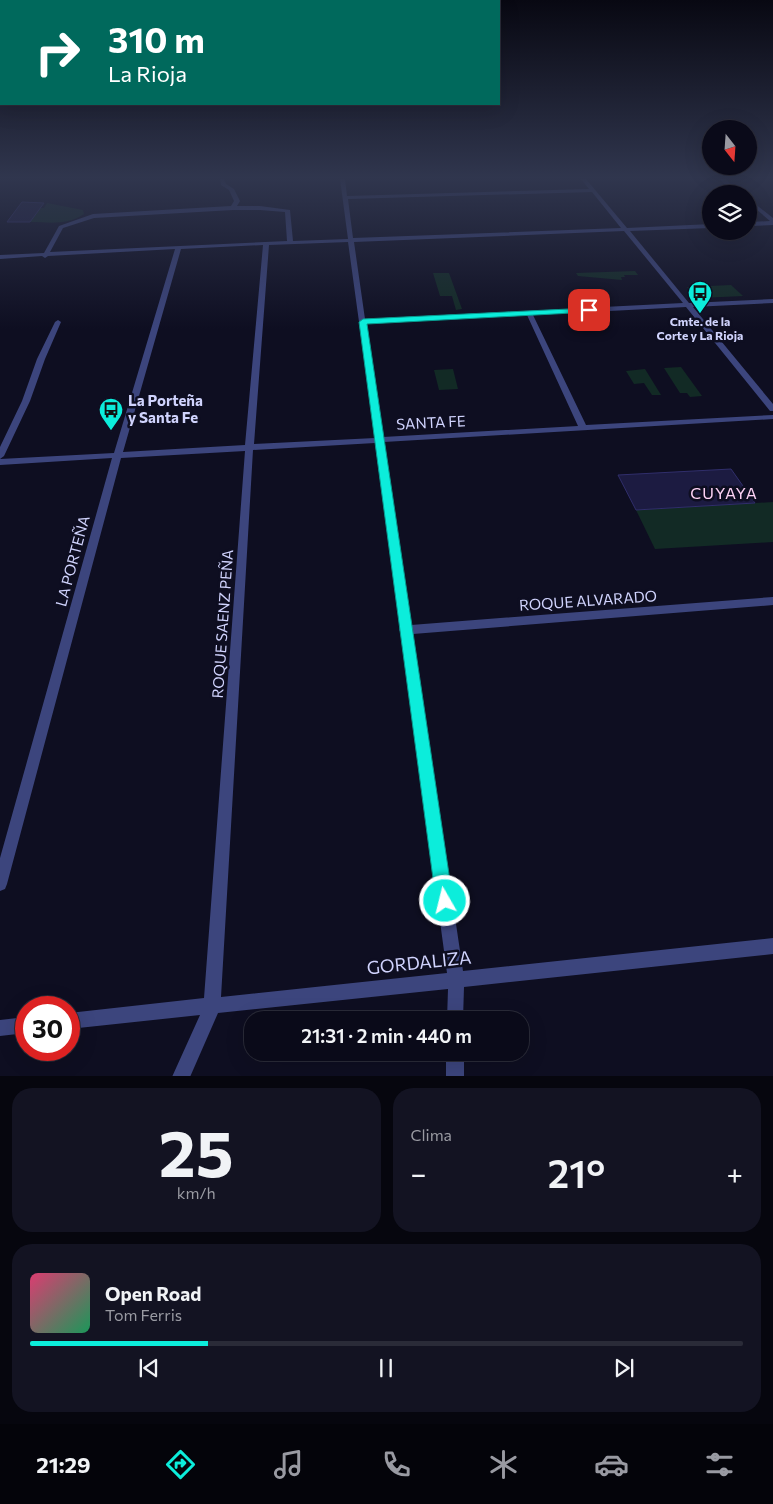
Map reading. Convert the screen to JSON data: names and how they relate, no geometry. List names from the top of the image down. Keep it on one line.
{"streets":{"street":["SANTA FE","LA PORTEÑA","ROQUE ALVARADO","ROQUE SAENZ PEÑA","GORDALIZA"]},"crossings":[["SANTA FE","LA PORTEÑA"],["SANTA FE","ROQUE SAENZ PEÑA"],["ROQUE SAENZ PEÑA","GORDALIZA"]],"districts":["CUYAYA"],"places":{"bus stop":["Cmte. de la Corte y La Rioja","La Porteña y Santa Fe"]},"north":"bottom","page":{"turn":["310 m","La Rioja"],"limit":"30","trip":"21:31 · 2 min · 440 m","tile":[["25","km/h"],"Clima"],"heat":["−","21°","+"],"song":["Open Road","Tom Ferris"],"tabs":"21:29"}}
